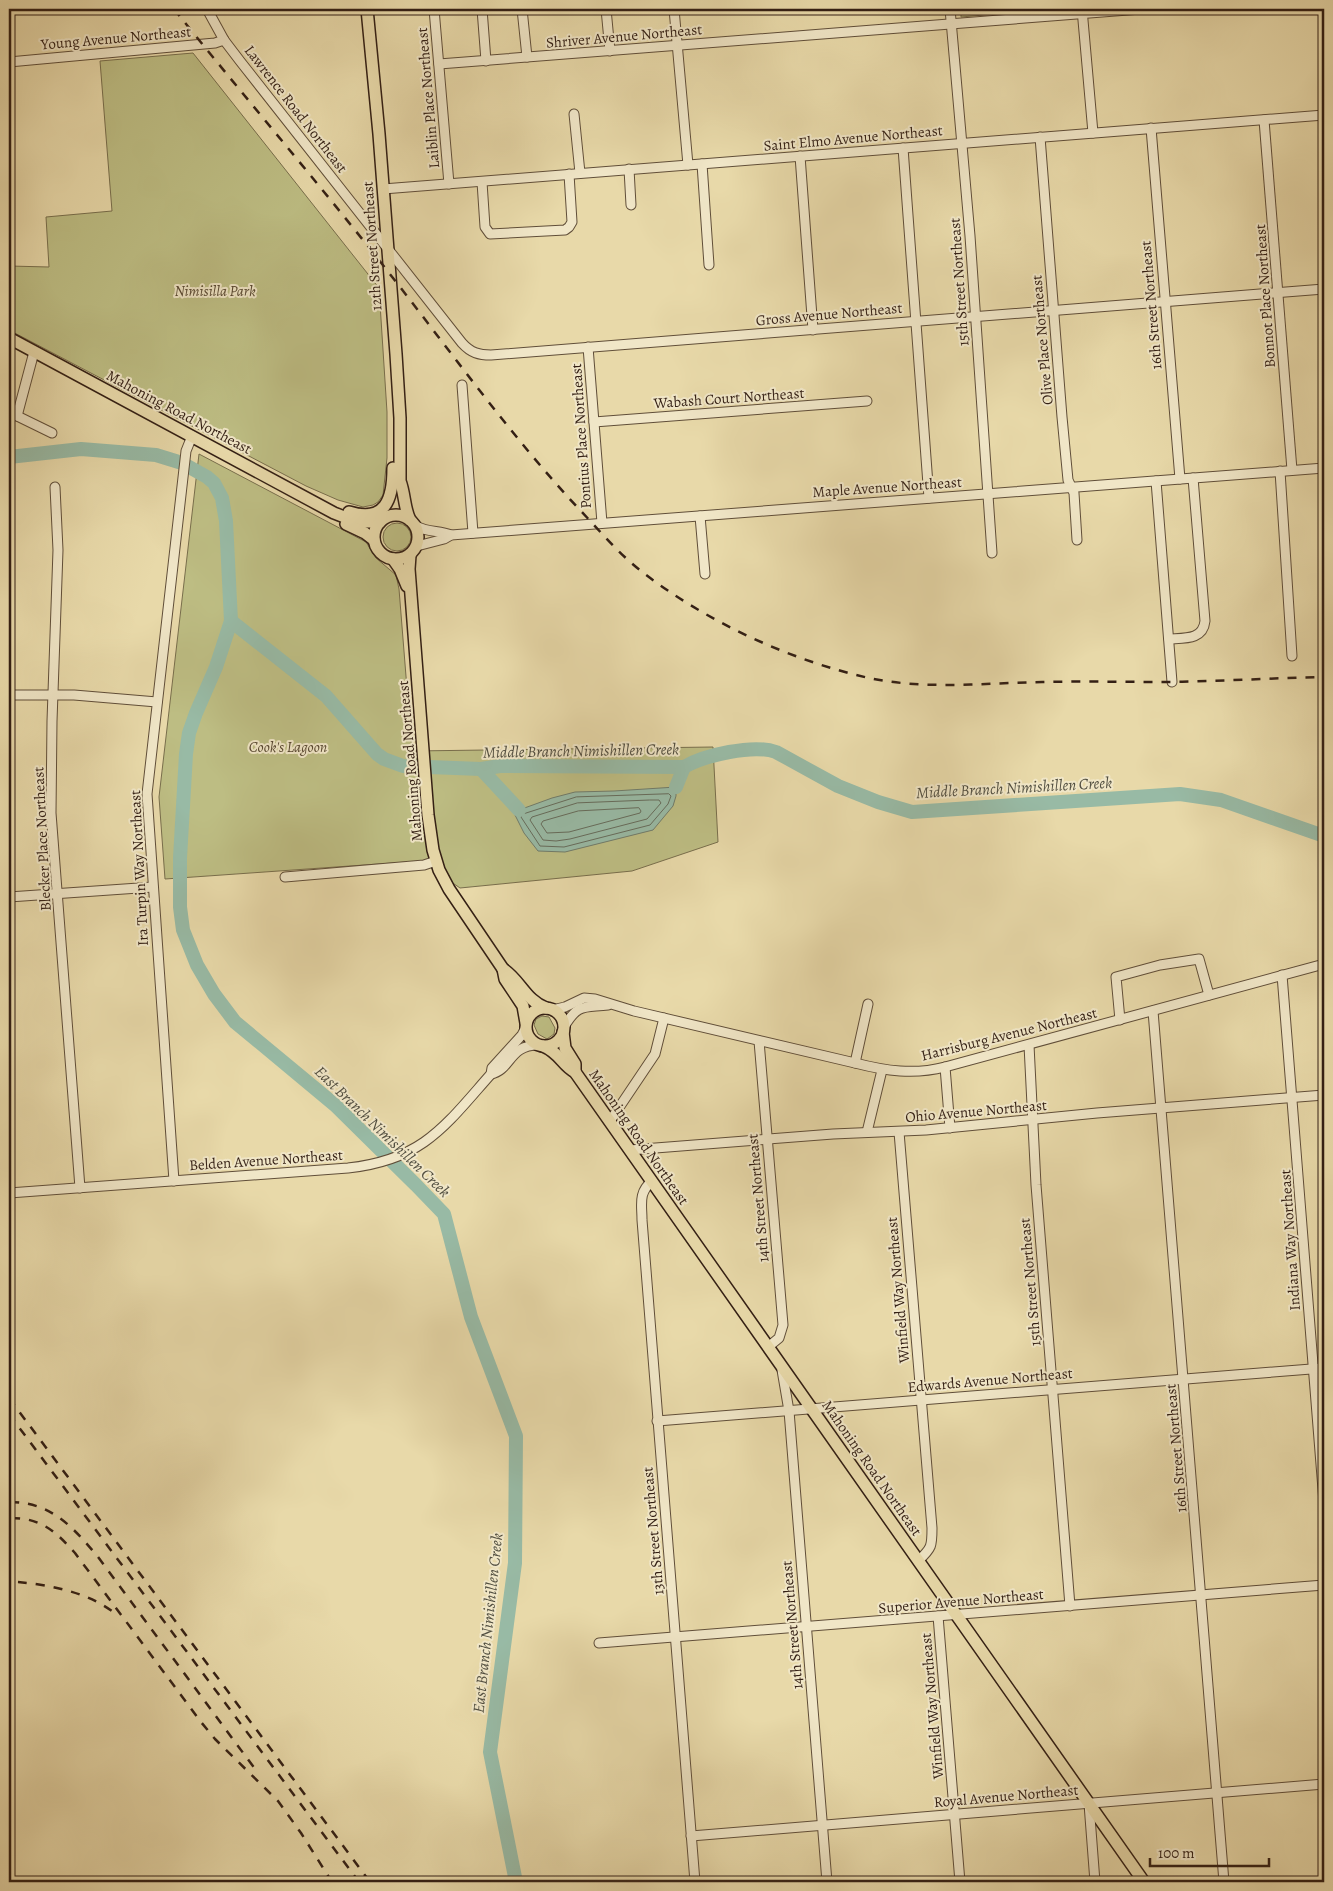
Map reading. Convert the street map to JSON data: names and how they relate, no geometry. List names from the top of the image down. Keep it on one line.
{"streets":{"main road":["12th Street Northeast","Mahoning Road Northeast"],"street":["Shriver Avenue Northeast","Young Avenue Northeast","Laiblin Place Northeast","Lawrence Road Northeast","Saint Elmo Avenue Northeast","15th Street Northeast","Bonnot Place Northeast","16th Street Northeast","Gross Avenue Northeast","Olive Place Northeast","Wabash Court Northeast","Pontius Place Northeast","Maple Avenue Northeast","Blecker Place Northeast","Ira Turpin Way Northeast","Harrisburg Avenue Northeast","Ohio Avenue Northeast","Belden Avenue Northeast","14th Street Northeast","Indiana Way Northeast","Winfield Way Northeast","Edwards Avenue Northeast","13th Street Northeast","Superior Avenue Northeast","Royal Avenue Northeast"]},"crossings":[["Shriver Avenue Northeast","Laiblin Place Northeast"],["Shriver Avenue Northeast","15th Street Northeast"],["Young Avenue Northeast","Lawrence Road Northeast"],["Laiblin Place Northeast","Saint Elmo Avenue Northeast"],["Lawrence Road Northeast","12th Street Northeast"],["Lawrence Road Northeast","Gross Avenue Northeast"],["Saint Elmo Avenue Northeast","12th Street Northeast"],["Saint Elmo Avenue Northeast","15th Street Northeast"],["Saint Elmo Avenue Northeast","Bonnot Place Northeast"],["Saint Elmo Avenue Northeast","16th Street Northeast"],["Saint Elmo Avenue Northeast","Olive Place Northeast"],["12th Street Northeast","Gross Avenue Northeast"],["12th Street Northeast","Mahoning Road Northeast"],["12th Street Northeast","Maple Avenue Northeast"],["15th Street Northeast","Gross Avenue Northeast"],["15th Street Northeast","Maple Avenue Northeast"],["15th Street Northeast","Harrisburg Avenue Northeast"],["15th Street Northeast","Ohio Avenue Northeast"],["15th Street Northeast","Edwards Avenue Northeast"],["15th Street Northeast","Superior Avenue Northeast"],["Bonnot Place Northeast","Gross Avenue Northeast"],["Bonnot Place Northeast","Maple Avenue Northeast"],["16th Street Northeast","Gross Avenue Northeast"],["16th Street Northeast","Maple Avenue Northeast"],["16th Street Northeast","Harrisburg Avenue Northeast"],["16th Street Northeast","Ohio Avenue Northeast"],["16th Street Northeast","Edwards Avenue Northeast"],["16th Street Northeast","Superior Avenue Northeast"],["16th Street Northeast","Royal Avenue Northeast"],["Gross Avenue Northeast","Olive Place Northeast"],["Gross Avenue Northeast","Pontius Place Northeast"],["Olive Place Northeast","Maple Avenue Northeast"],["Wabash Court Northeast","Pontius Place Northeast"],["Mahoning Road Northeast","Maple Avenue Northeast"],["Mahoning Road Northeast","Ira Turpin Way Northeast"],["Mahoning Road Northeast","Harrisburg Avenue Northeast"],["Mahoning Road Northeast","Ohio Avenue Northeast"],["Mahoning Road Northeast","Belden Avenue Northeast"],["Mahoning Road Northeast","14th Street Northeast"],["Mahoning Road Northeast","Winfield Way Northeast"],["Mahoning Road Northeast","Edwards Avenue Northeast"],["Mahoning Road Northeast","13th Street Northeast"],["Mahoning Road Northeast","Superior Avenue Northeast"],["Mahoning Road Northeast","Royal Avenue Northeast"],["Pontius Place Northeast","Maple Avenue Northeast"],["Blecker Place Northeast","Belden Avenue Northeast"],["Ira Turpin Way Northeast","Belden Avenue Northeast"],["Harrisburg Avenue Northeast","Belden Avenue Northeast"],["Harrisburg Avenue Northeast","14th Street Northeast"],["Harrisburg Avenue Northeast","Indiana Way Northeast"],["Ohio Avenue Northeast","14th Street Northeast"],["Ohio Avenue Northeast","Indiana Way Northeast"],["Ohio Avenue Northeast","Winfield Way Northeast"],["14th Street Northeast","Edwards Avenue Northeast"],["14th Street Northeast","Superior Avenue Northeast"],["14th Street Northeast","Royal Avenue Northeast"],["Indiana Way Northeast","Edwards Avenue Northeast"],["Winfield Way Northeast","Edwards Avenue Northeast"],["Winfield Way Northeast","Superior Avenue Northeast"],["Winfield Way Northeast","Royal Avenue Northeast"],["Edwards Avenue Northeast","13th Street Northeast"],["13th Street Northeast","Superior Avenue Northeast"],["13th Street Northeast","Royal Avenue Northeast"]],"water":["Middle Branch Nimishillen Creek","East Branch Nimishillen Creek"],"parks":["Nimisilla Park","Cook's Lagoon"],"scale_bar":"100 m"}
